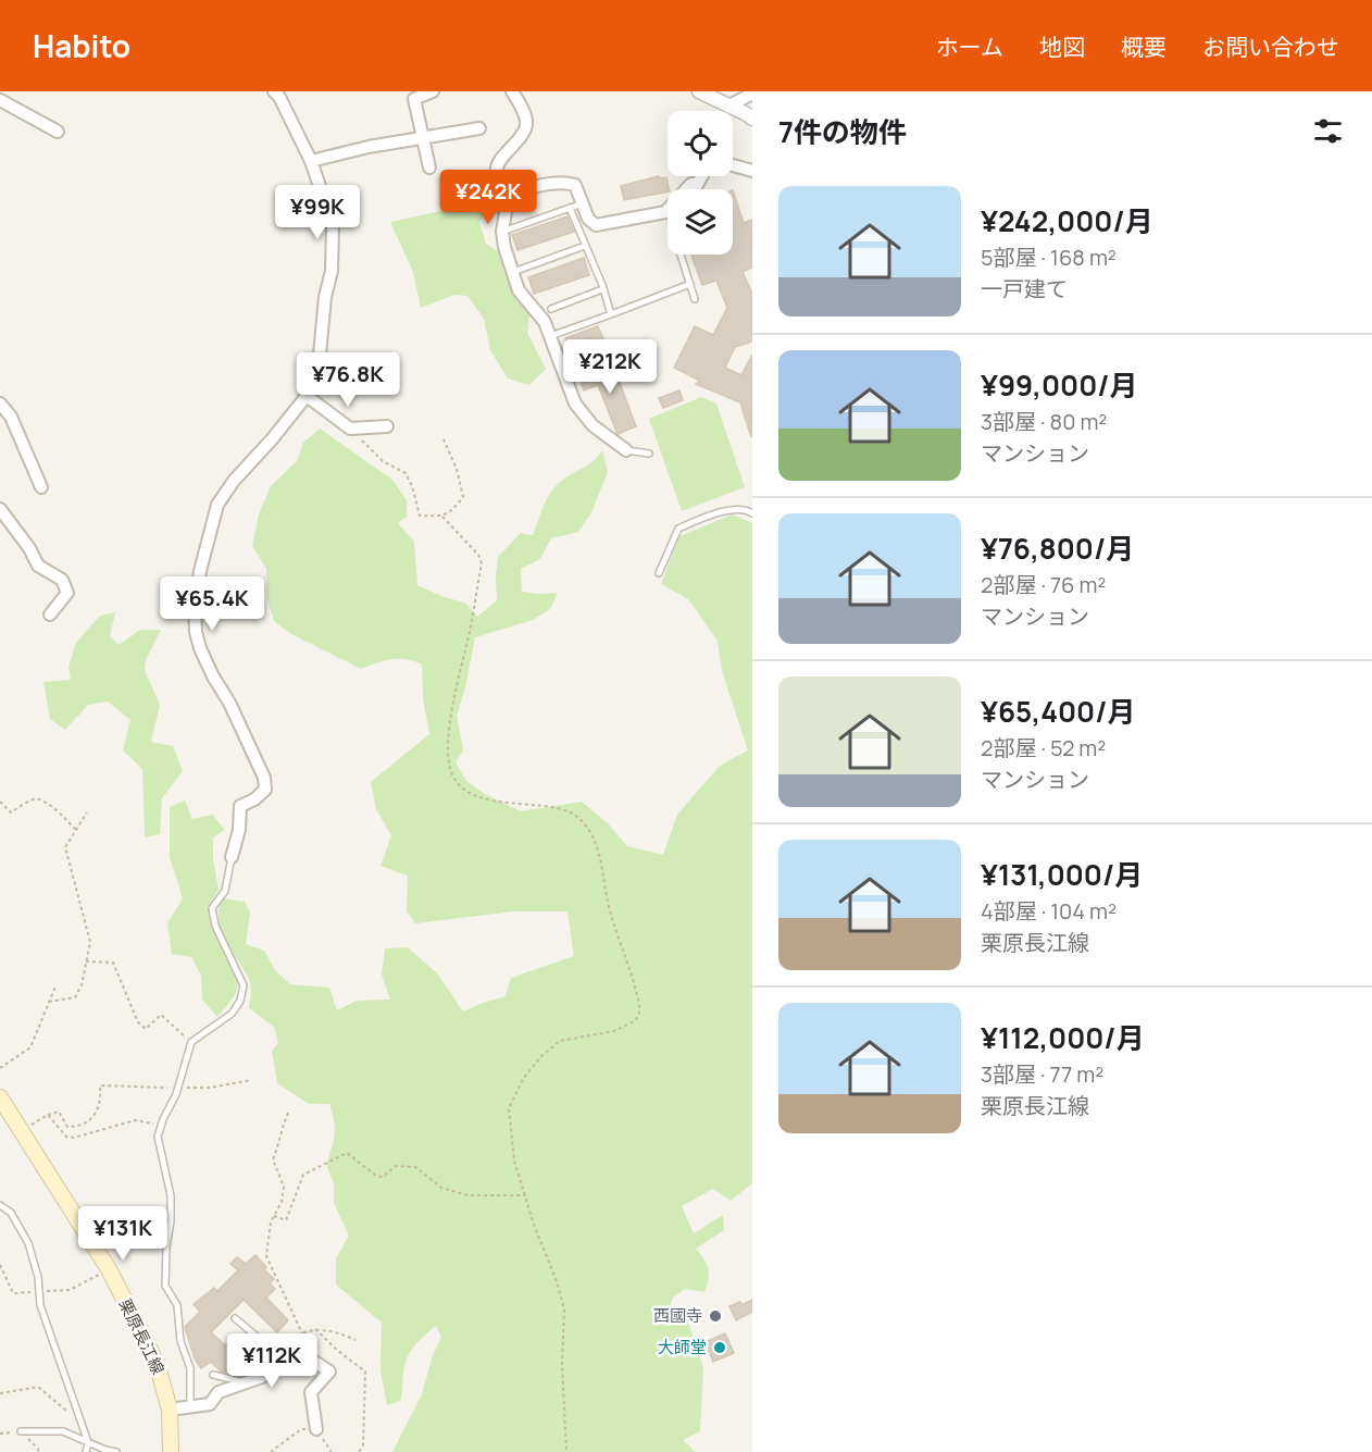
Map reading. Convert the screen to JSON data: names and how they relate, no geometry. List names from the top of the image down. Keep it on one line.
{"streets":{"main road":["栗原長江線"]},"places":["西國寺","大師堂"],"page":{"header":"Habito","nav":["ホーム","地図","概要","お問い合わせ"],"heading":"7件の物件","price":["¥242K","¥99K","¥212K","¥76.8K","¥65.4K","¥131K","¥112K"],"list":[{"name":"¥242,000/月","note":"5部屋 · 168 m² · 一戸建て"},{"name":"¥99,000/月","note":"3部屋 · 80 m² · マンション"},{"name":"¥76,800/月","note":"2部屋 · 76 m² · マンション"},{"name":"¥65,400/月","note":"2部屋 · 52 m² · マンション"},{"name":"¥131,000/月","note":"4部屋 · 104 m² · 栗原長江線"},{"name":"¥112,000/月","note":"3部屋 · 77 m² · 栗原長江線"}]}}
